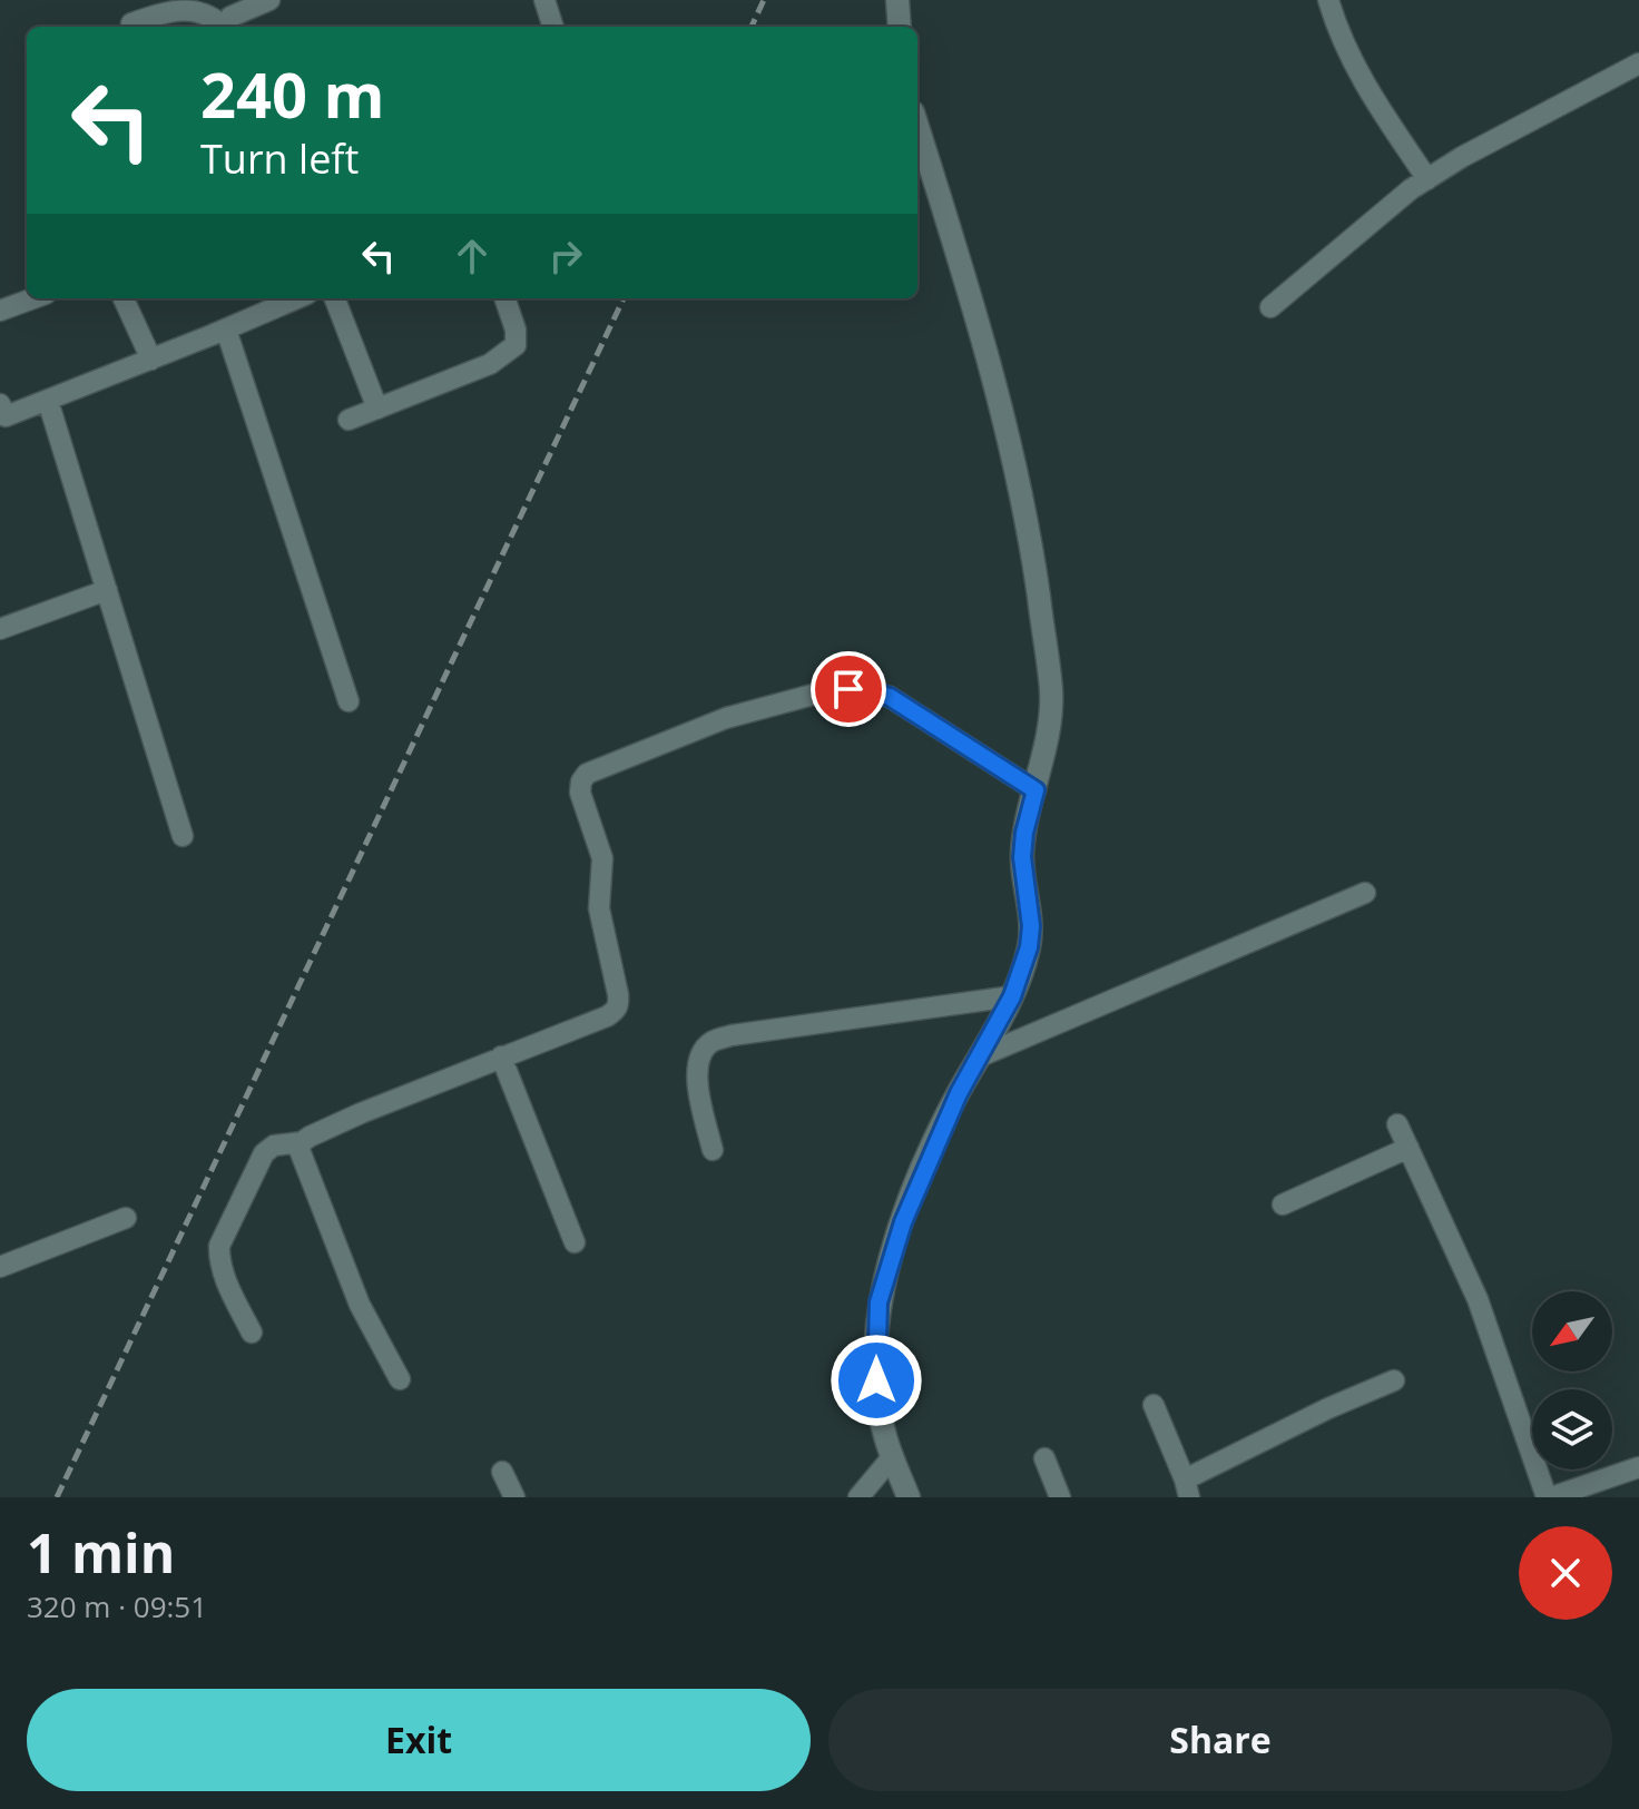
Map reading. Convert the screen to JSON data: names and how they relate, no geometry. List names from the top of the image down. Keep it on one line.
{"north":"bottom left","page":{"turn":["240 m","Turn left"],"heading":["1 min","320 m · 09:51"],"buttons":["Exit","Share"]}}
